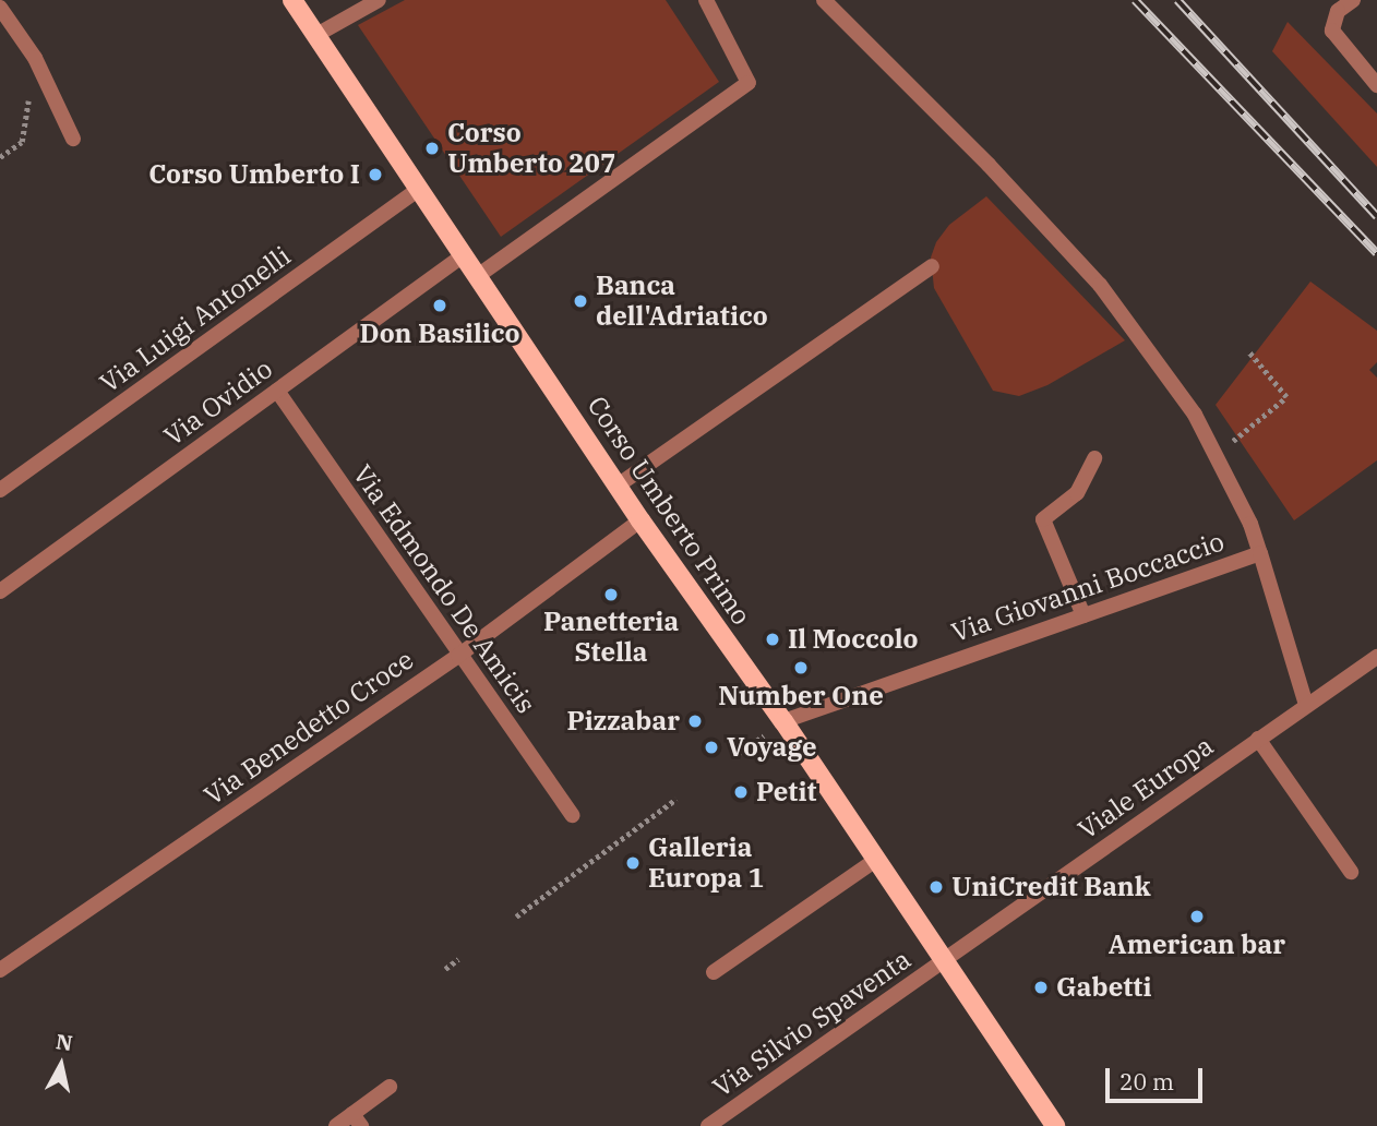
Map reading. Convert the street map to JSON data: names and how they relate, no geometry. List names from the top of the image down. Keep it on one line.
{"streets":{"main road":["Corso Umberto Primo"],"street":["Via Luigi Antonelli","Via Ovidio","Via Giovanni Boccaccio","Via Edmondo De Amicis","Via Benedetto Croce","Viale Europa","Via Silvio Spaventa"]},"crossings":[["Via Luigi Antonelli","Corso Umberto Primo"],["Via Ovidio","Corso Umberto Primo"],["Via Ovidio","Via Edmondo De Amicis"],["Corso Umberto Primo","Via Giovanni Boccaccio"],["Corso Umberto Primo","Via Benedetto Croce"],["Corso Umberto Primo","Viale Europa"],["Corso Umberto Primo","Via Silvio Spaventa"],["Via Giovanni Boccaccio","Viale Europa"],["Via Edmondo De Amicis","Via Benedetto Croce"],["Viale Europa","Via Silvio Spaventa"]],"places":["Corso Umberto 207","Corso Umberto I","Banca dell'Adriatico","Don Basilico","Panetteria Stella","Il Moccolo","Number One","Pizzabar","Voyage","Petit","Galleria Europa 1","UniCredit Bank","American bar","Gabetti"],"scale_bar":"20 m","north":"top"}
